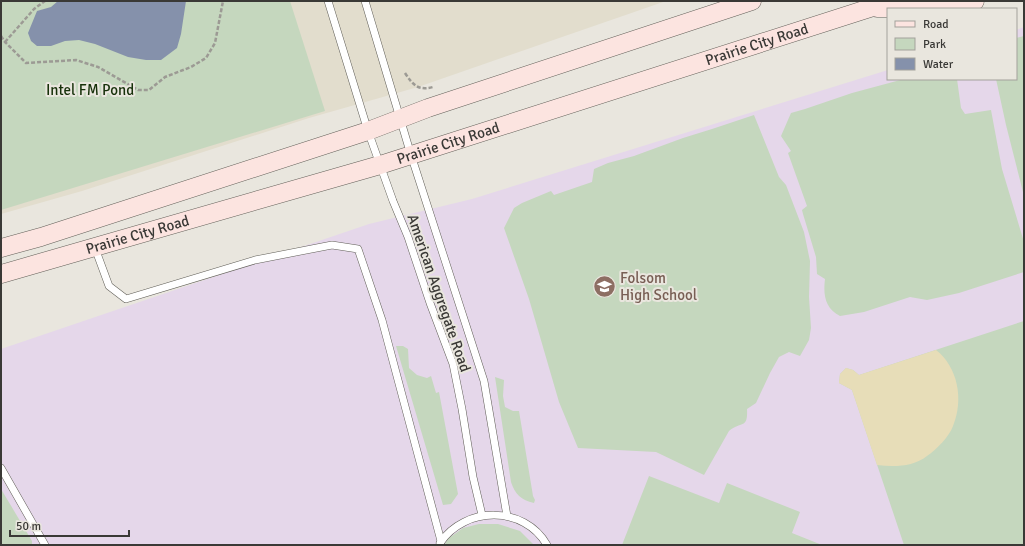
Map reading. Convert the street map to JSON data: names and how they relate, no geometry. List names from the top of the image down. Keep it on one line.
{"streets":{"main road":["Prairie City Road"],"lane":["American Aggregate Road"]},"crossings":[["Prairie City Road","American Aggregate Road"]],"parks":["Intel FM Pond"],"places":{"school or university":["Folsom High School"]},"legend":["Road","Park","Water"],"scale_bar":"50 m"}
